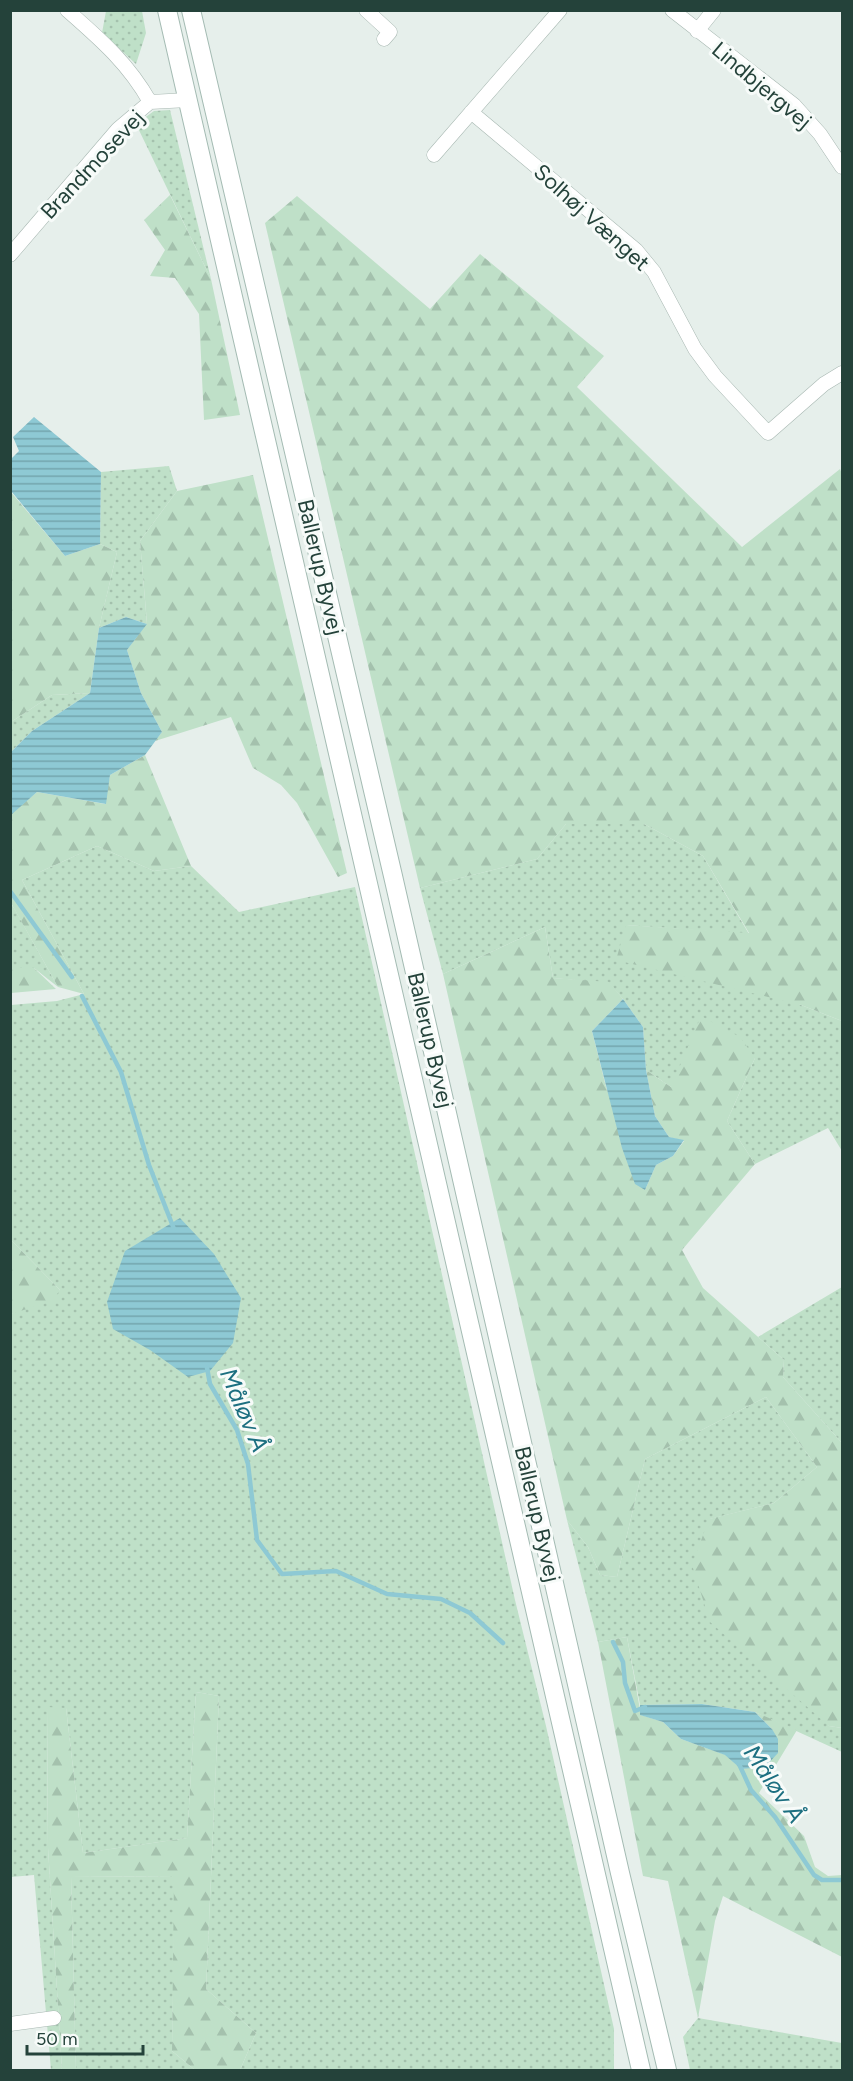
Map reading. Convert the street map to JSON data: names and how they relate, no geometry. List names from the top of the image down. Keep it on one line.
{"streets":{"main road":["Ballerup Byvej"],"street":["Lindbjergvej","Brandmosevej","Solhøj Vænget"]},"crossings":[["Brandmosevej","Ballerup Byvej"]],"water":["Måløv Å"],"scale_bar":"50 m"}
